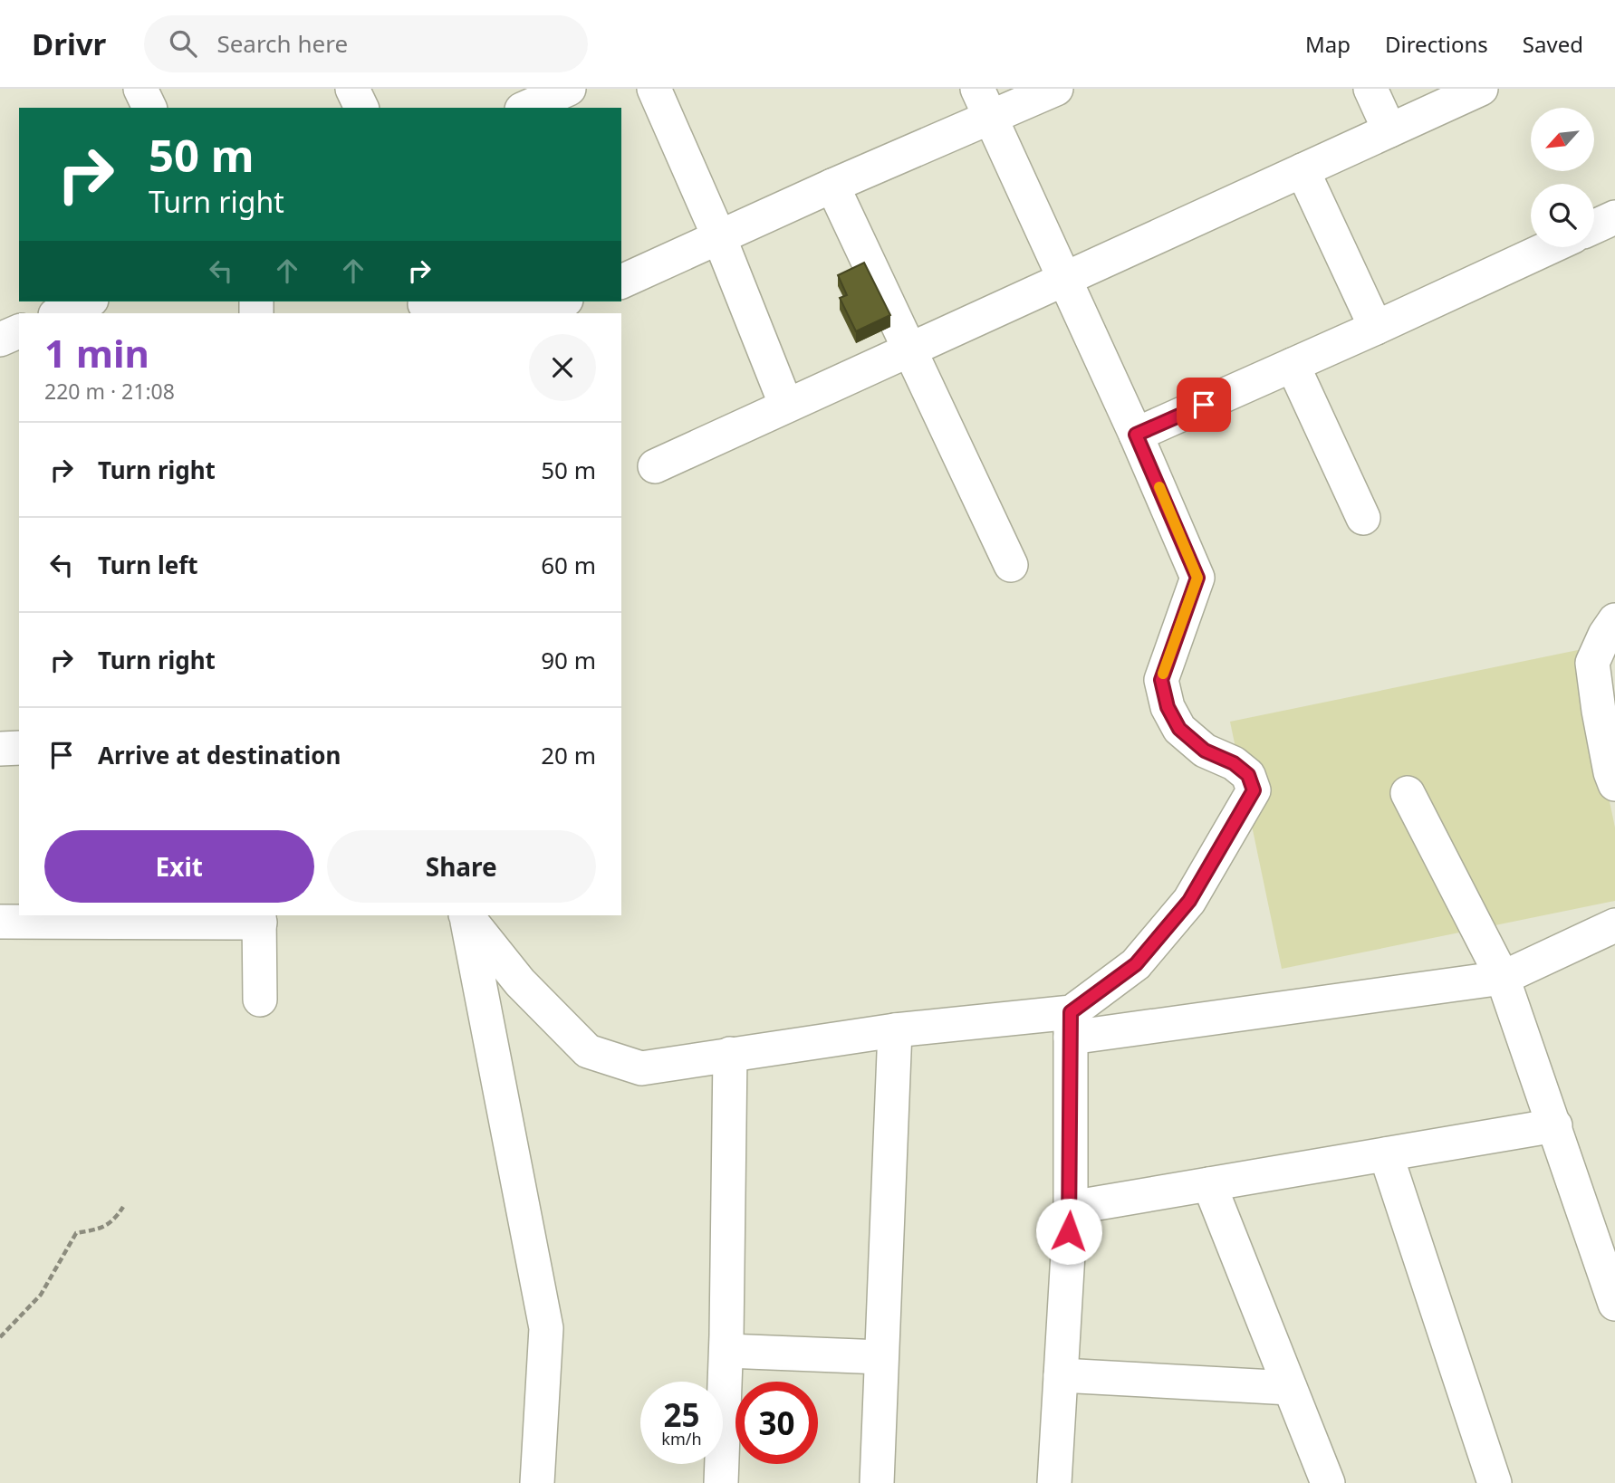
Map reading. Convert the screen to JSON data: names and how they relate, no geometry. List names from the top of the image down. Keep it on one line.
{"north":"bottom left","page":{"header":"Drivr","search":"Search here","nav":["Map","Directions","Saved"],"turn":["50 m","Turn right"],"heading":["1 min","220 m · 21:08"],"list":[{"name":"Turn right","value":"50 m"},{"name":"Turn left","value":"60 m"},{"name":"Turn right","value":"90 m"},{"name":"Arrive at destination","value":"20 m"}],"buttons":["Exit","Share"],"speed":"25 km/h","limit":"30"}}
